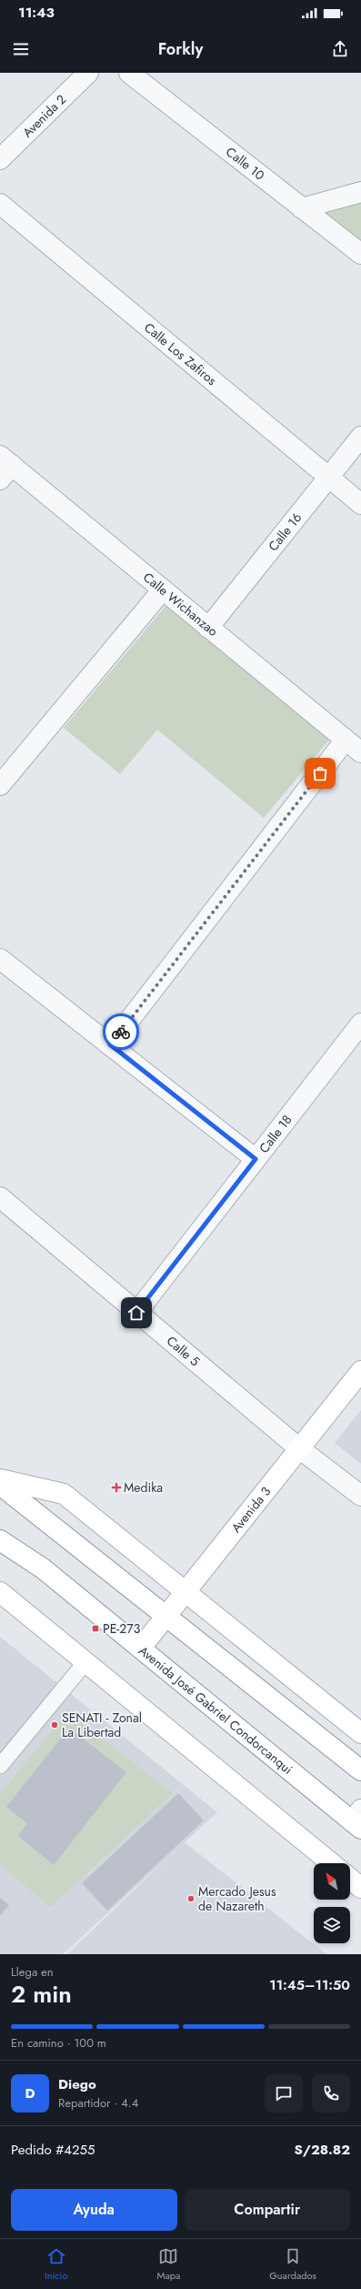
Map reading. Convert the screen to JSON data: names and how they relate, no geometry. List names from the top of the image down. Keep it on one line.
{"streets":{"main road":["Avenida 3","Avenida José Gabriel Condorcanqui"],"street":["Avenida 2","Calle 10","Calle Los Zafiros","Calle 16","Calle Wichanzao","Calle 18","Calle 5"]},"crossings":[["Calle Los Zafiros","Calle 16"],["Calle 16","Calle Wichanzao"],["Calle 18","Calle 5"],["Calle 5","Avenida 3"],["Avenida 3","Avenida José Gabriel Condorcanqui"]],"places":{"health":["Medika"],"transit":["PE-273"],"other":["SENATI - Zonal La Libertad","Mercado Jesus de Nazareth"]},"north":"top left","page":{"status":"11:43","header":"Forkly","heading":["2 min","Llega en","11:45–11:50"],"panel":["Diego","Repartidor · 4.4","Pedido #4255","S/28.82"],"bar":"En camino · 100 m","round":"D","buttons":["Ayuda","Compartir"],"tabs":["Inicio","Mapa","Guardados"]}}
